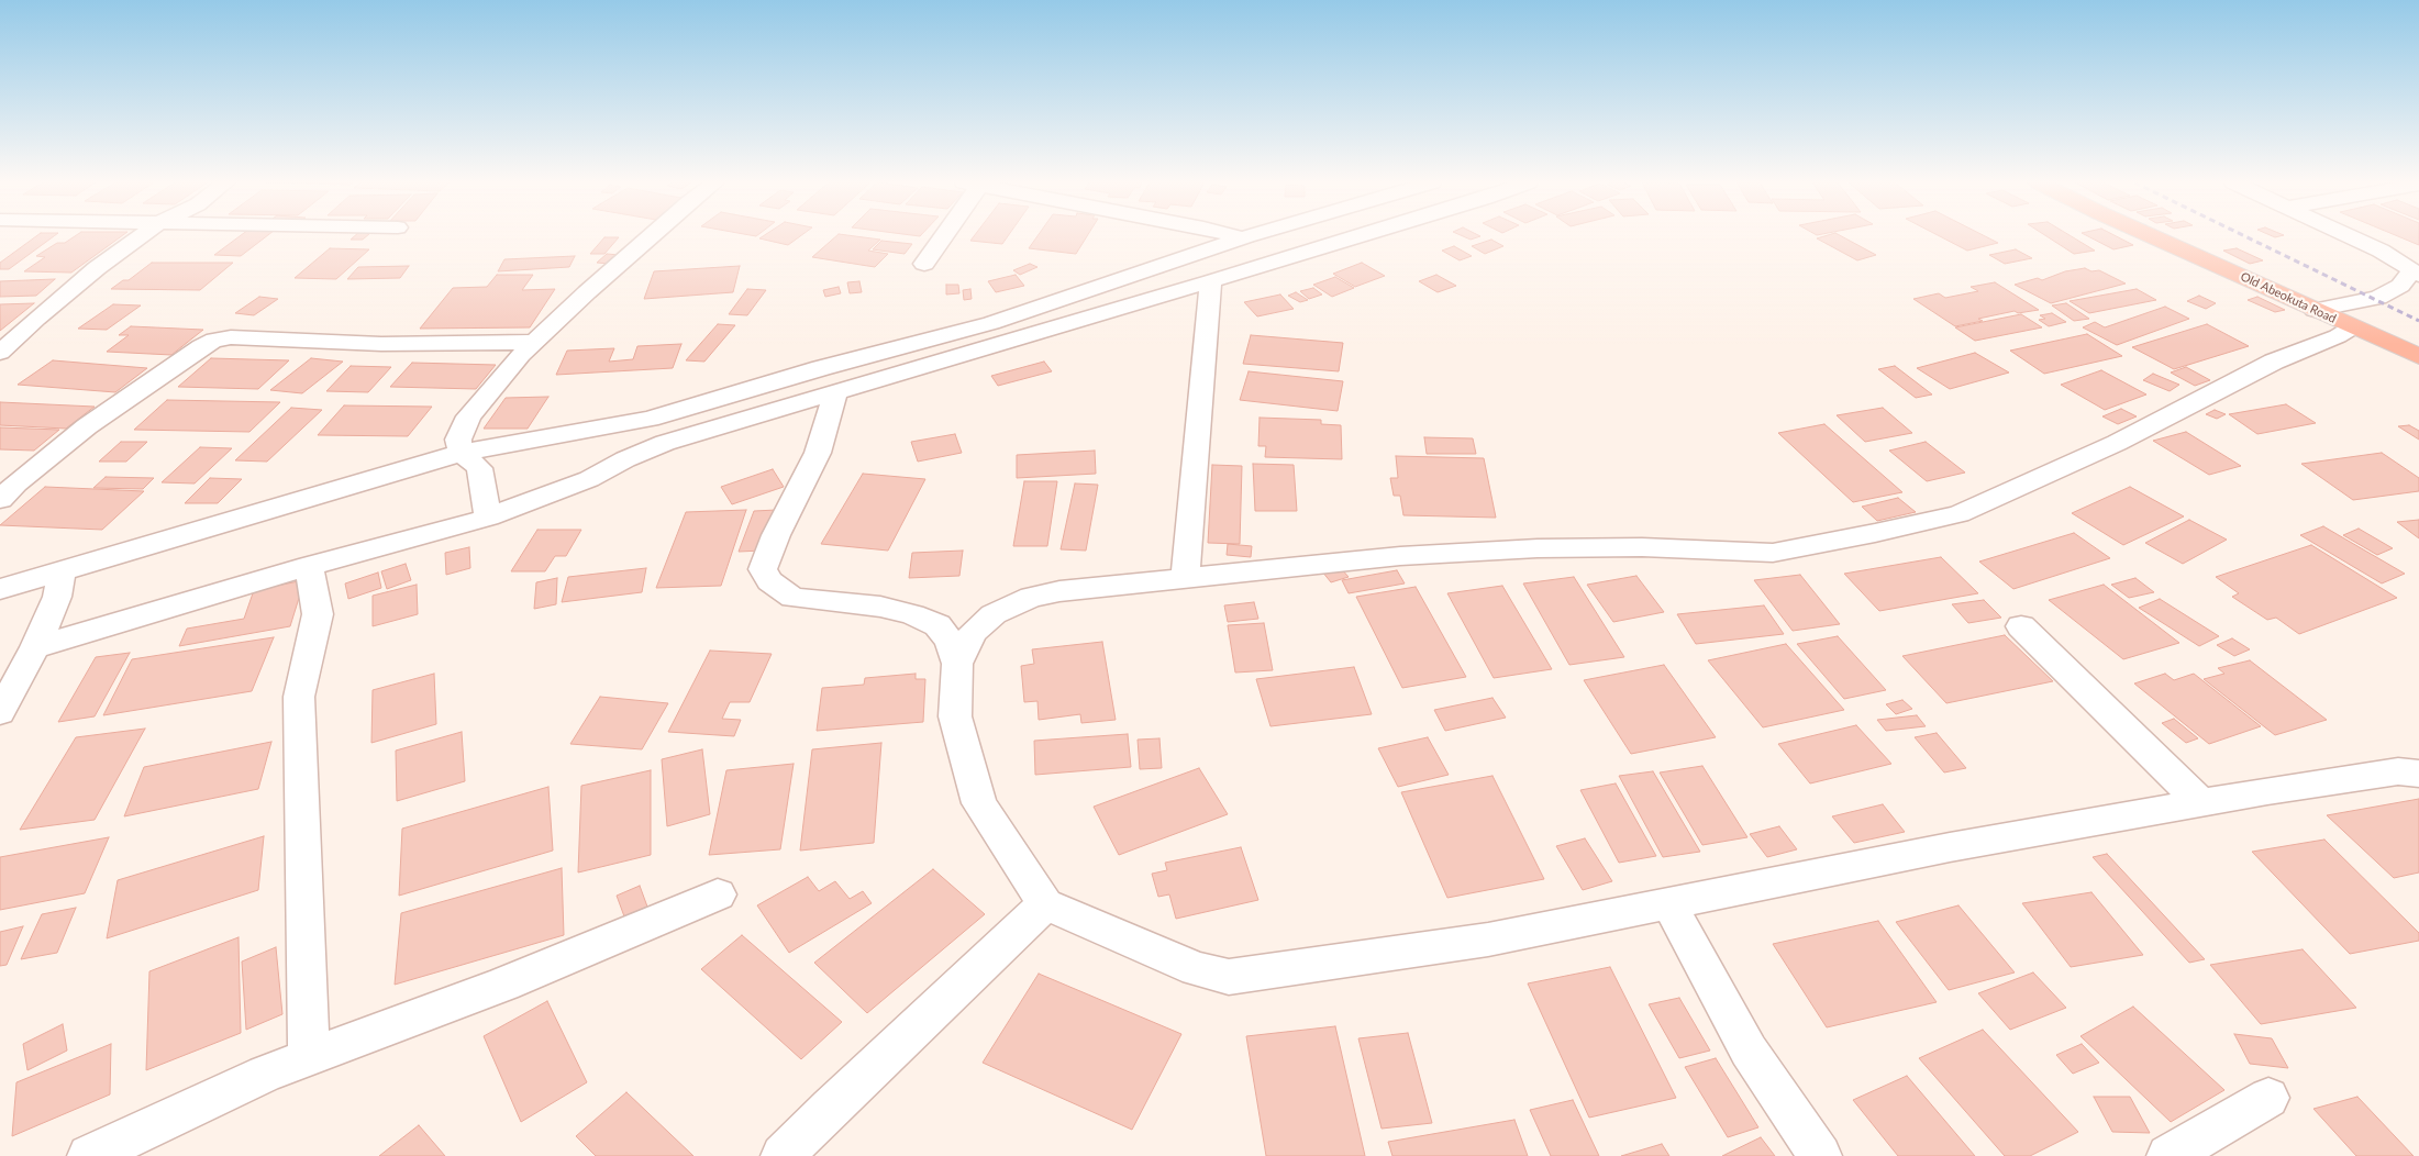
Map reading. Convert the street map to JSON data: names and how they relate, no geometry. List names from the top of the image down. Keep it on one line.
{"streets":{"highway":["Old Abeokuta Road"]}}
